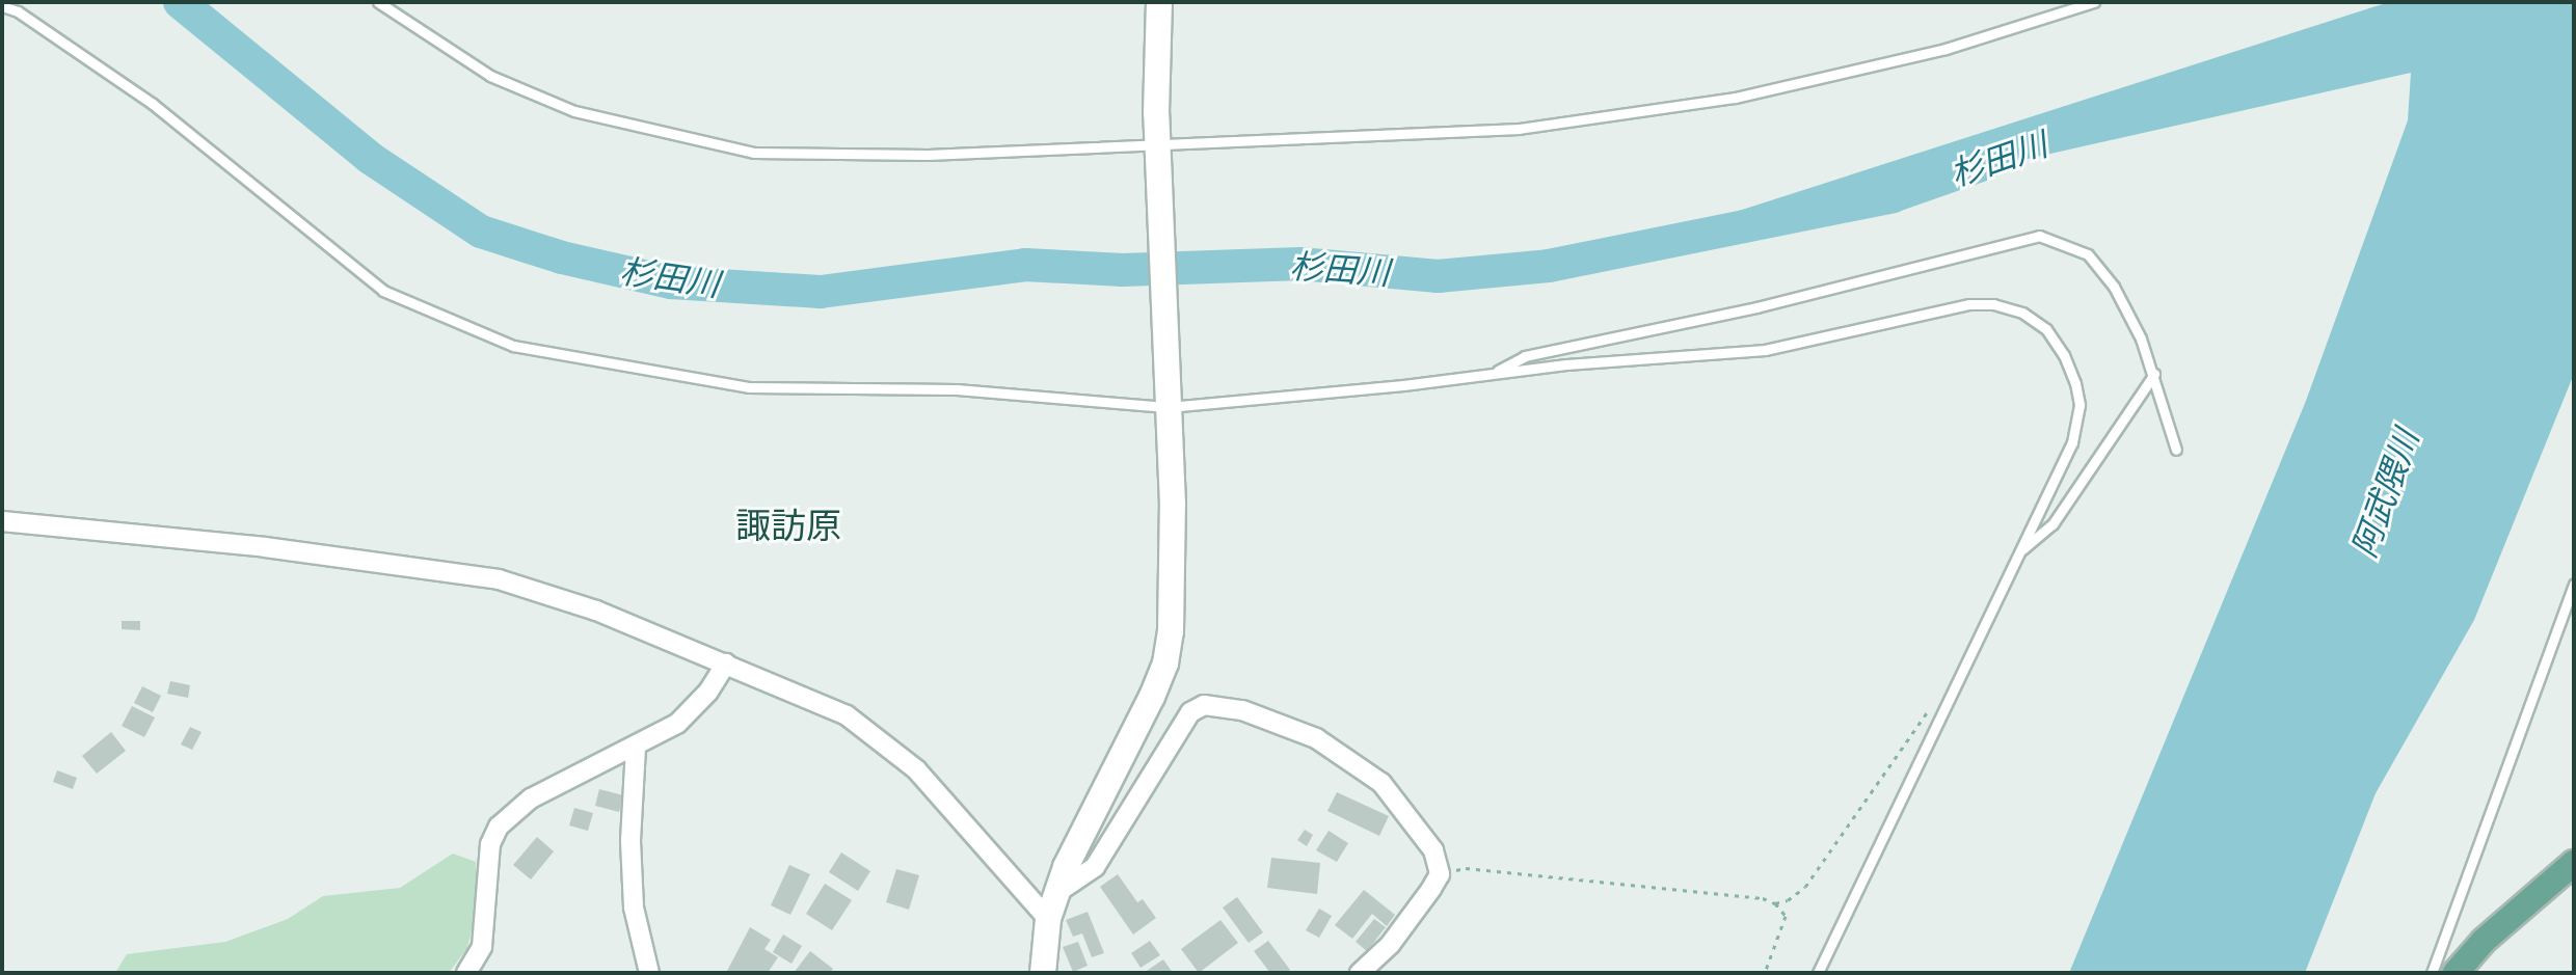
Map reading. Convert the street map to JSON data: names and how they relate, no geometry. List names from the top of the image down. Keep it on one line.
{"districts":["諏訪原"],"water":["杉田川","阿武隈川"]}
